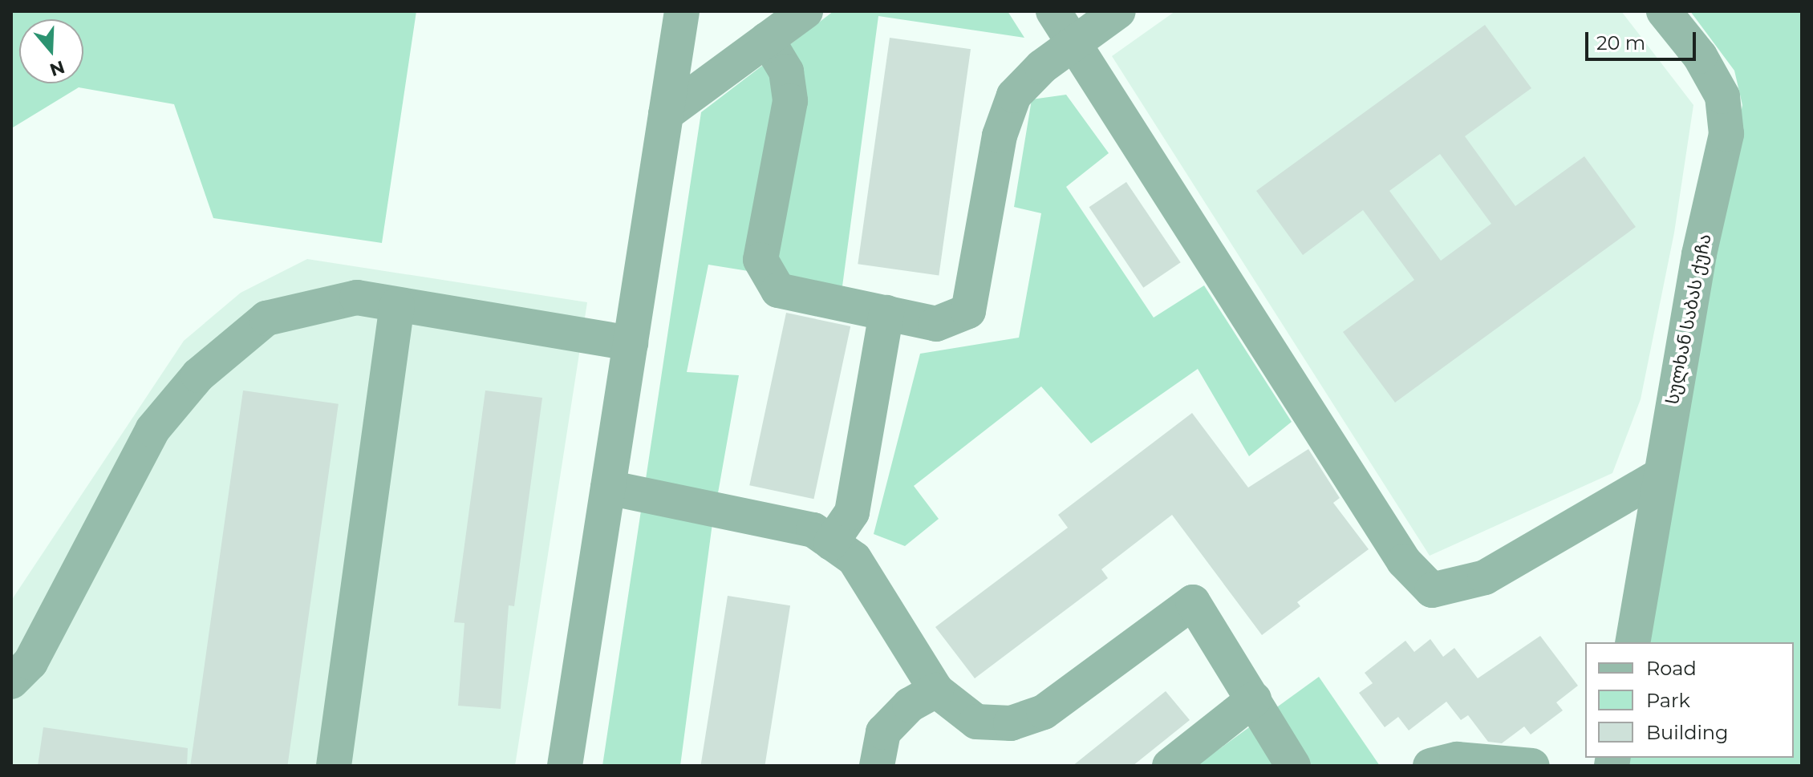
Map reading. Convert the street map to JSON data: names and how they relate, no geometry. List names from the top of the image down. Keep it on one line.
{"streets":{"street":["სულხან საბას ქუჩა"]},"legend":["Road","Park","Building"],"scale_bar":"20 m","north":"bottom"}
